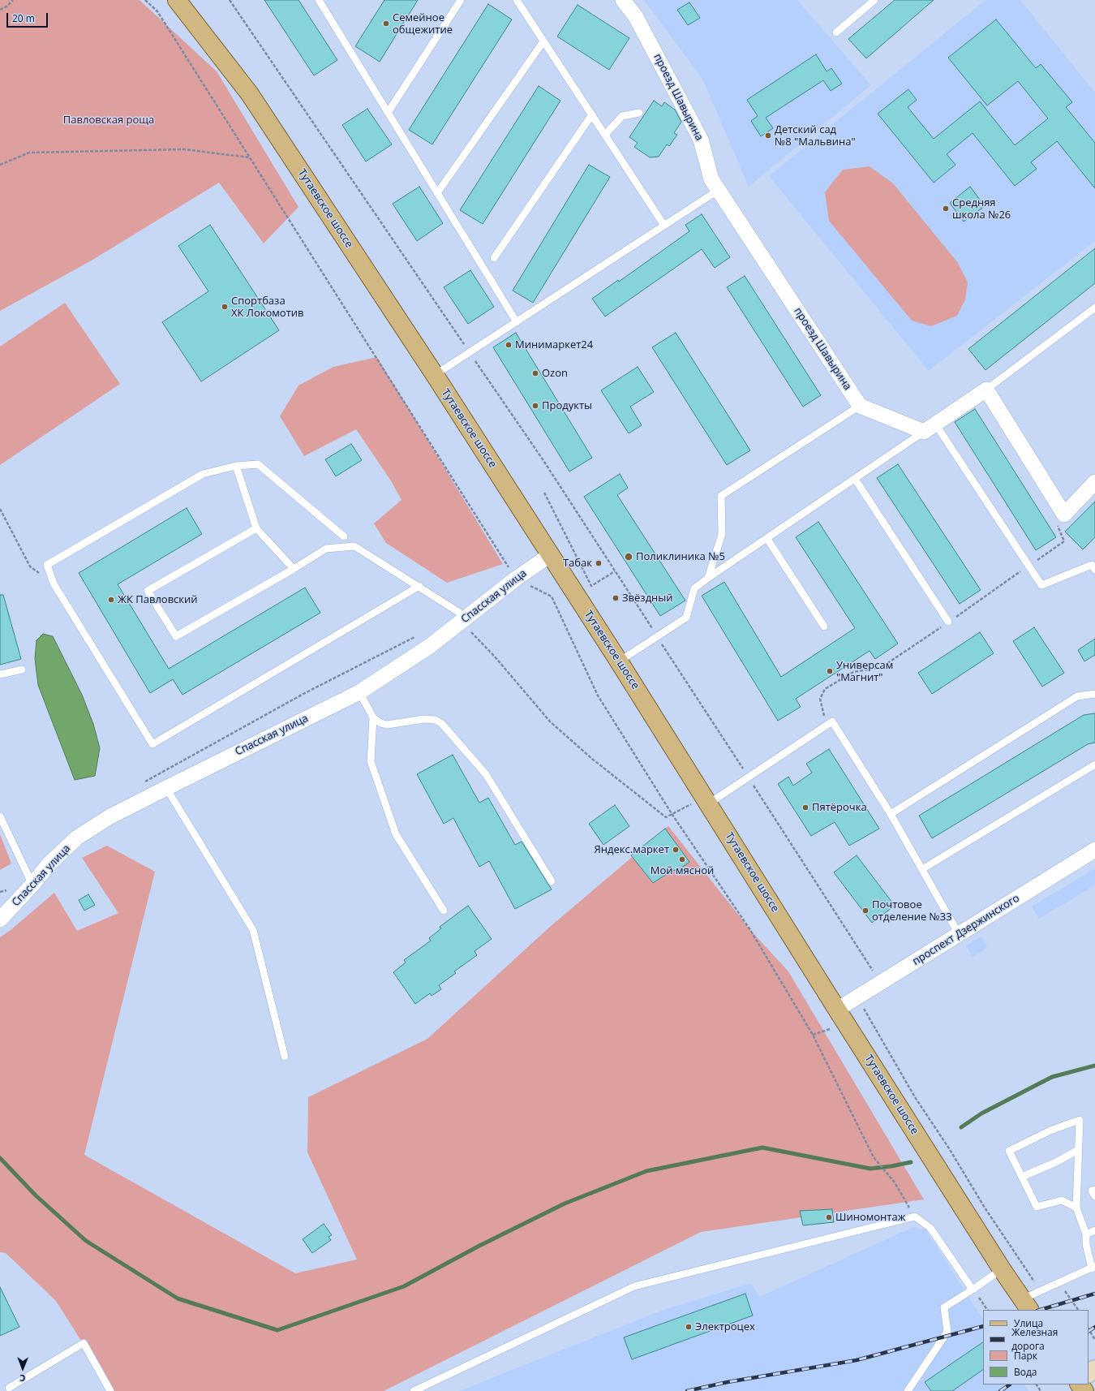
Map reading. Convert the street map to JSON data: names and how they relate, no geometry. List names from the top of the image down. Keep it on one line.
{"streets":{"main road":["Тутаевское шоссе"],"street":["проезд Шавырина","Спасская улица","проспект Дзержинского"]},"crossings":[["Тутаевское шоссе","Спасская улица"],["Тутаевское шоссе","проспект Дзержинского"]],"parks":["Павловская роща"],"places":["Семейное общежитие","Детский сад №8 \"Мальвина\"","Средняя школа №26","Спортбаза ХК Локомотив","Минимаркет24","Ozon","Продукты","Поликлиника №5","Табак","Звёздный","ЖК Павловский","Универсам \"Магнит\"","Пятёрочка","Яндекс.маркет","Мой мясной","Почтовое отделение №33","Шиномонтаж","Электроцех"],"legend":["Улица","Железная дорога","Парк","Вода"],"scale_bar":"20 m","north":"bottom"}
